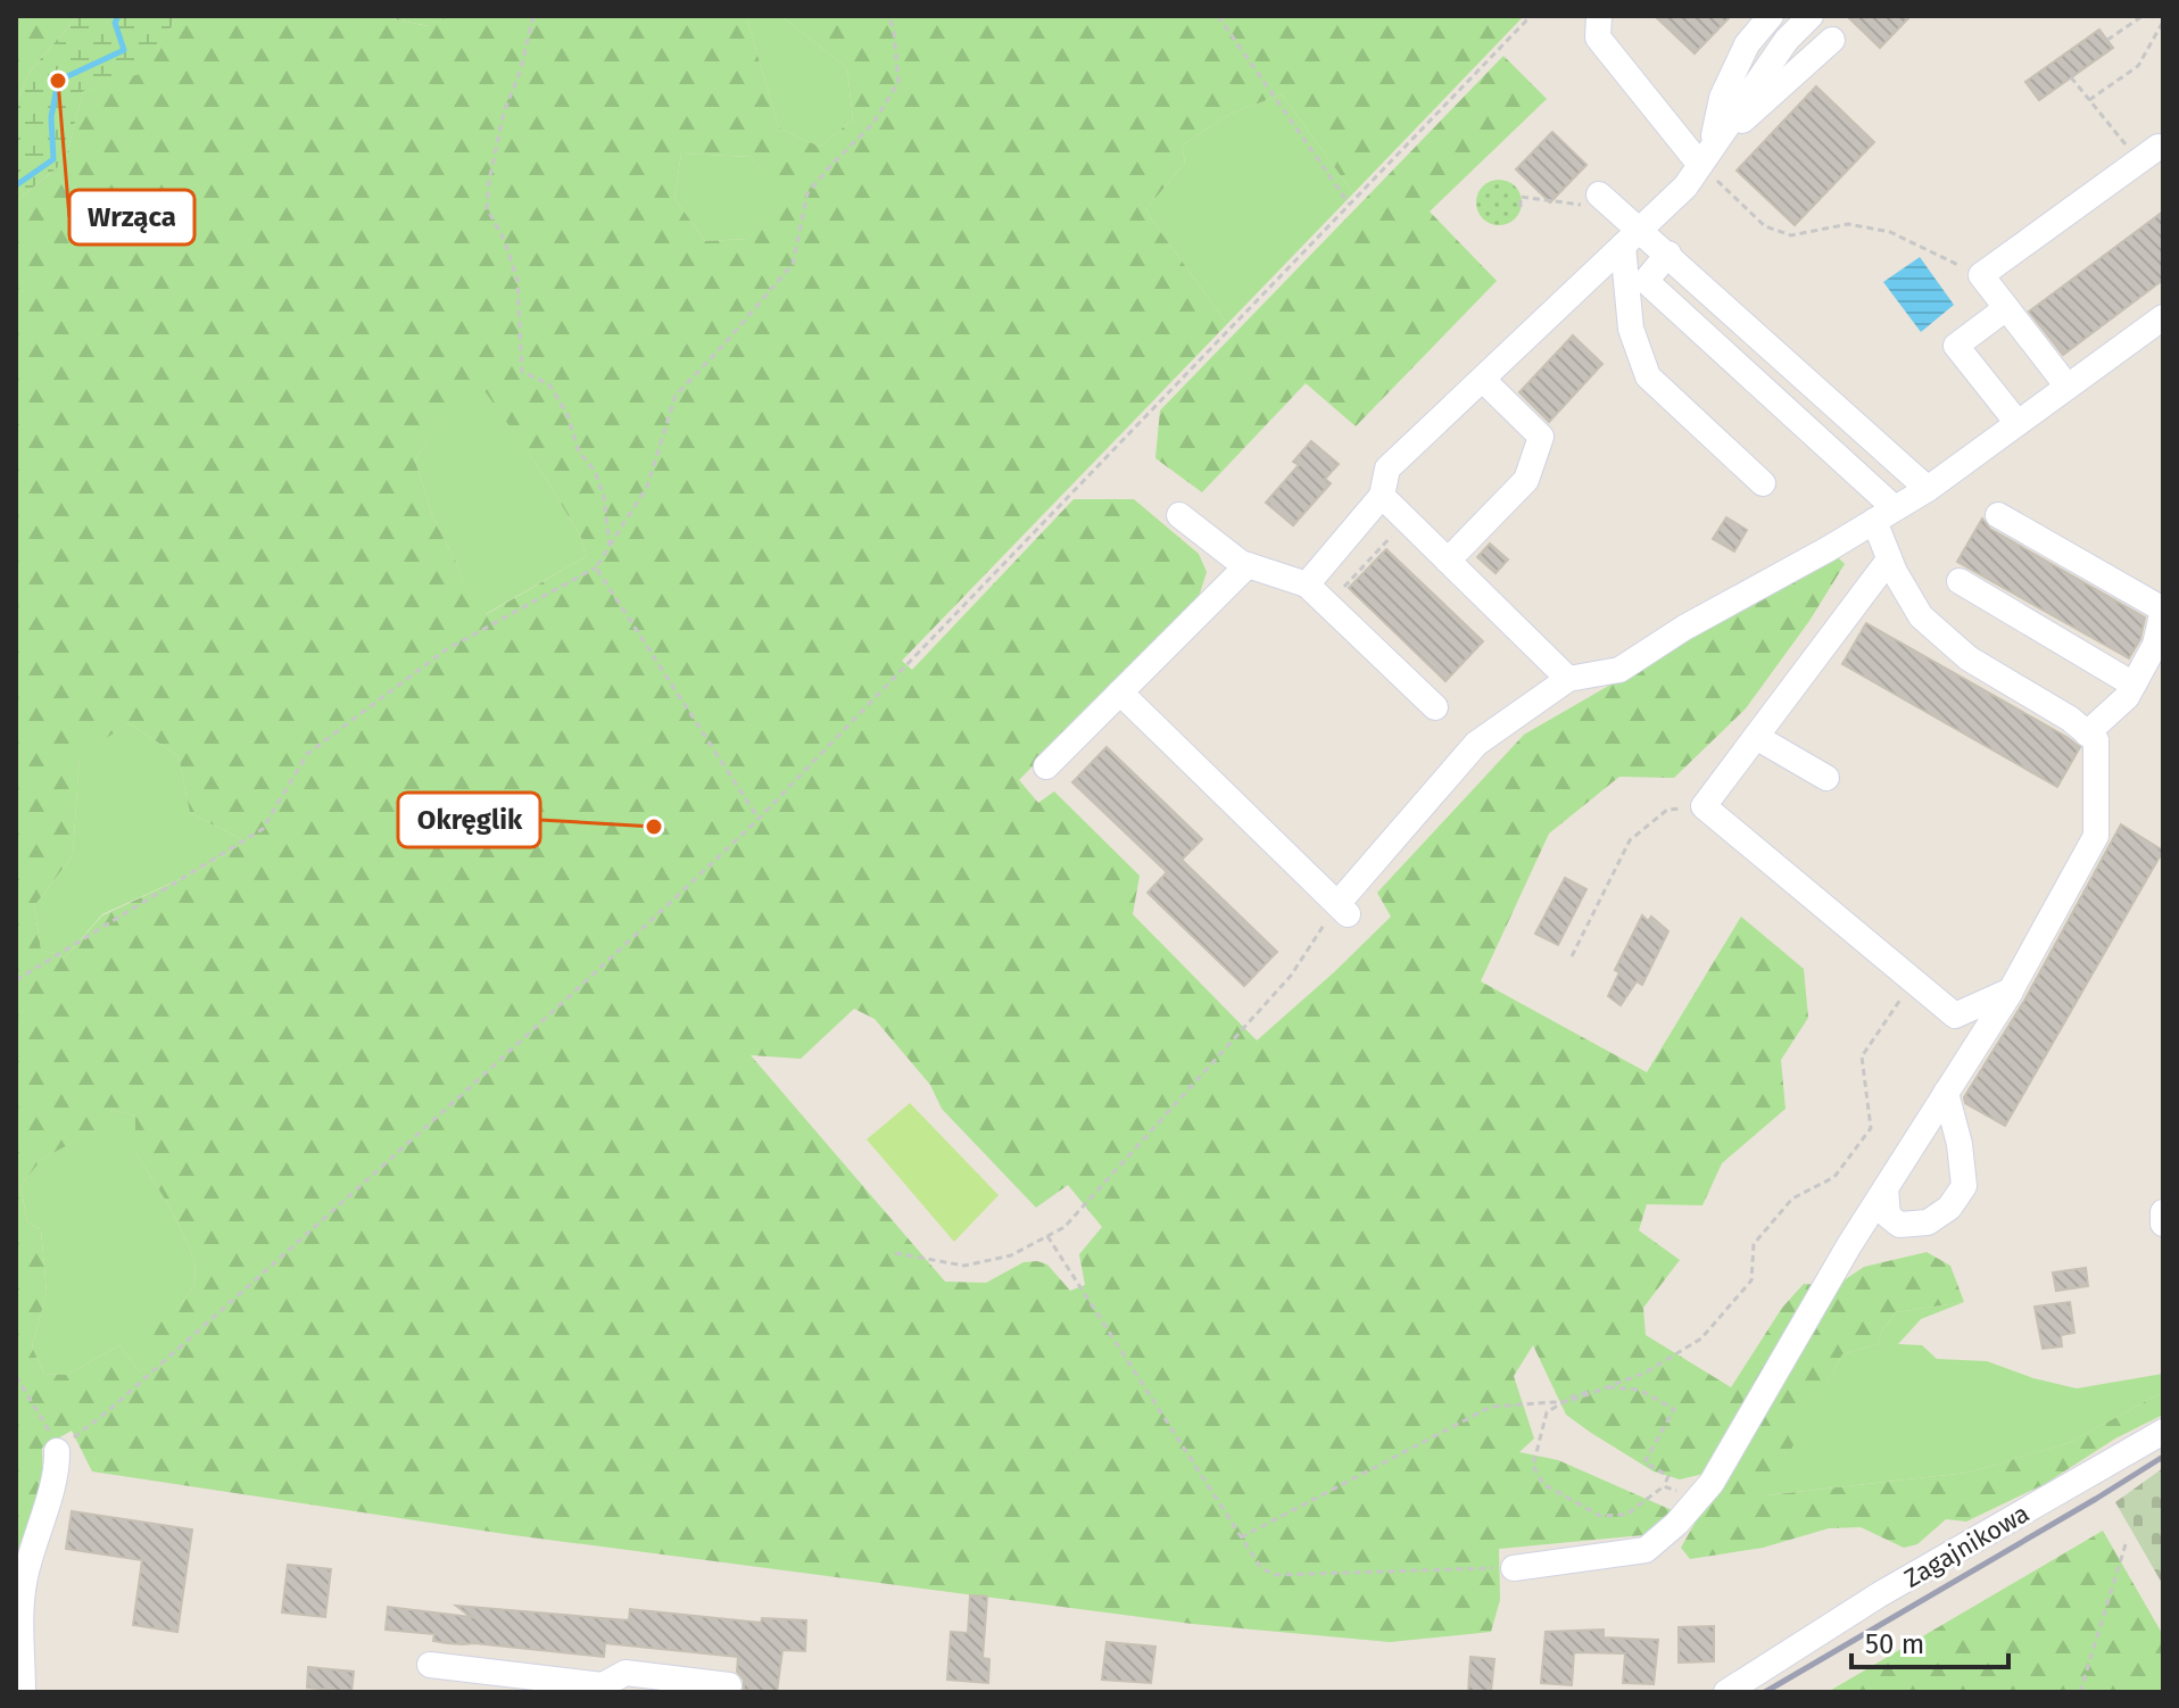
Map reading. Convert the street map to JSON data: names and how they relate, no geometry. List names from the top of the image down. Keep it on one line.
{"streets":{"street":["Zagajnikowa"]},"places":["Wrząca","Okręglik"],"scale_bar":"50 m"}
